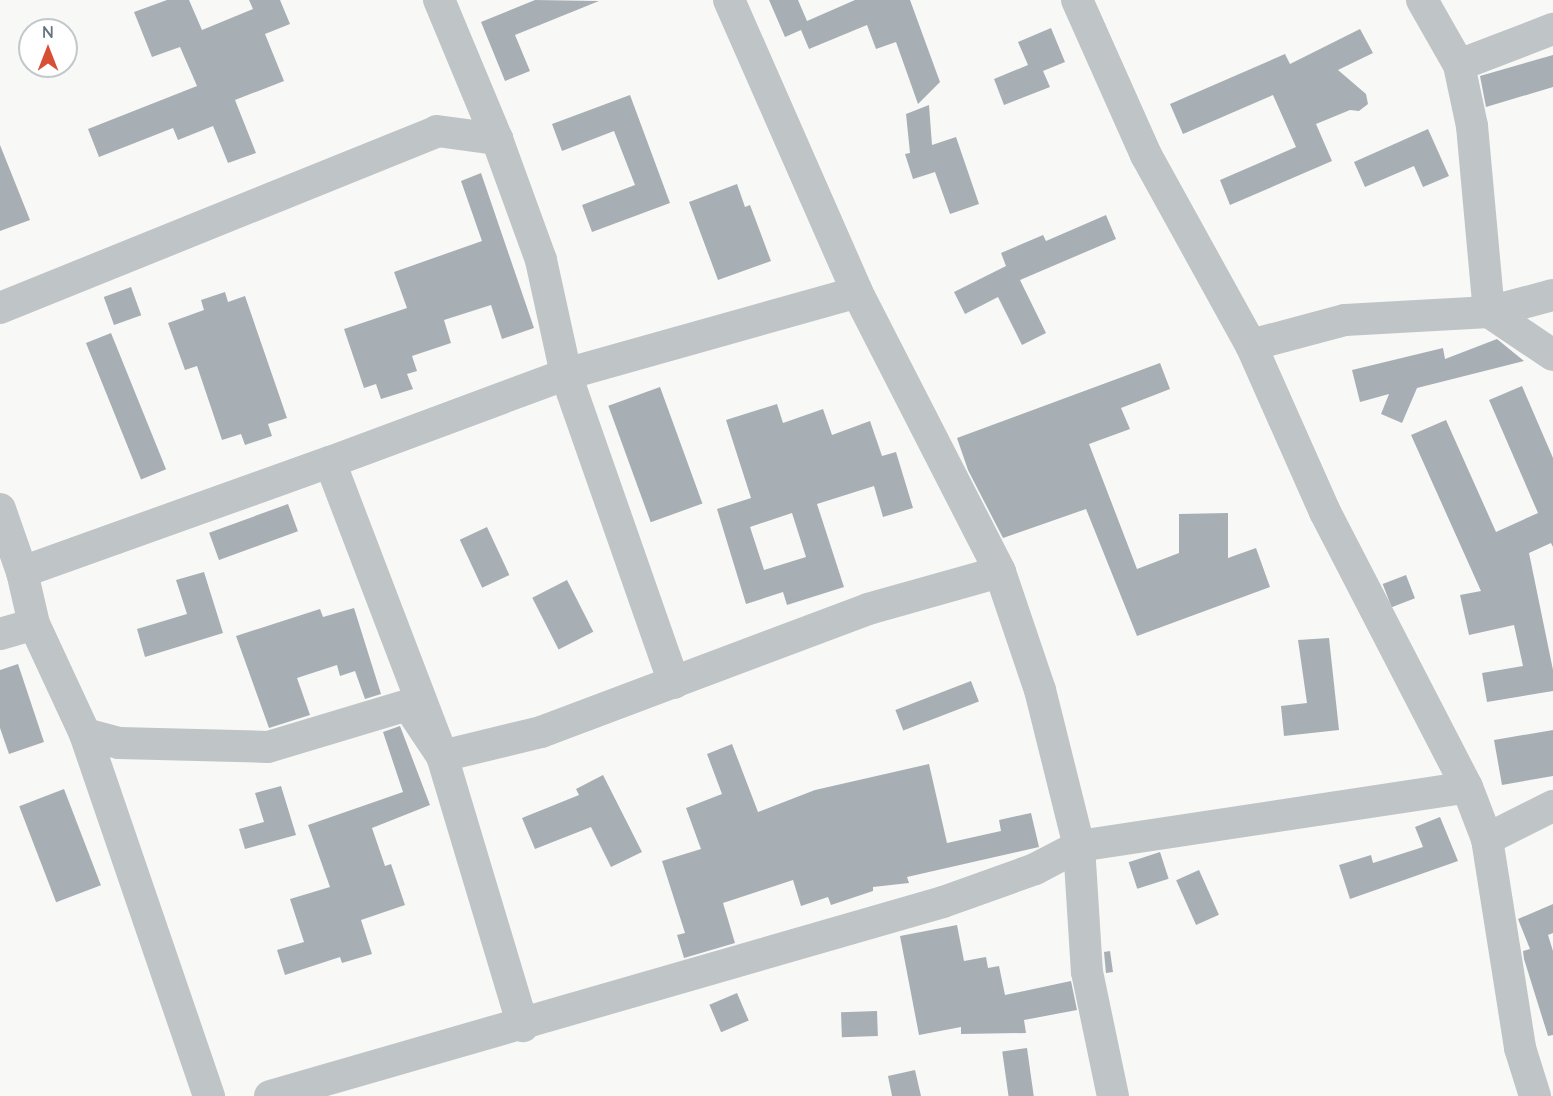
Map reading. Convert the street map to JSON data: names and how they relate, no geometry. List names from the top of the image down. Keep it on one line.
{"north":"top"}
